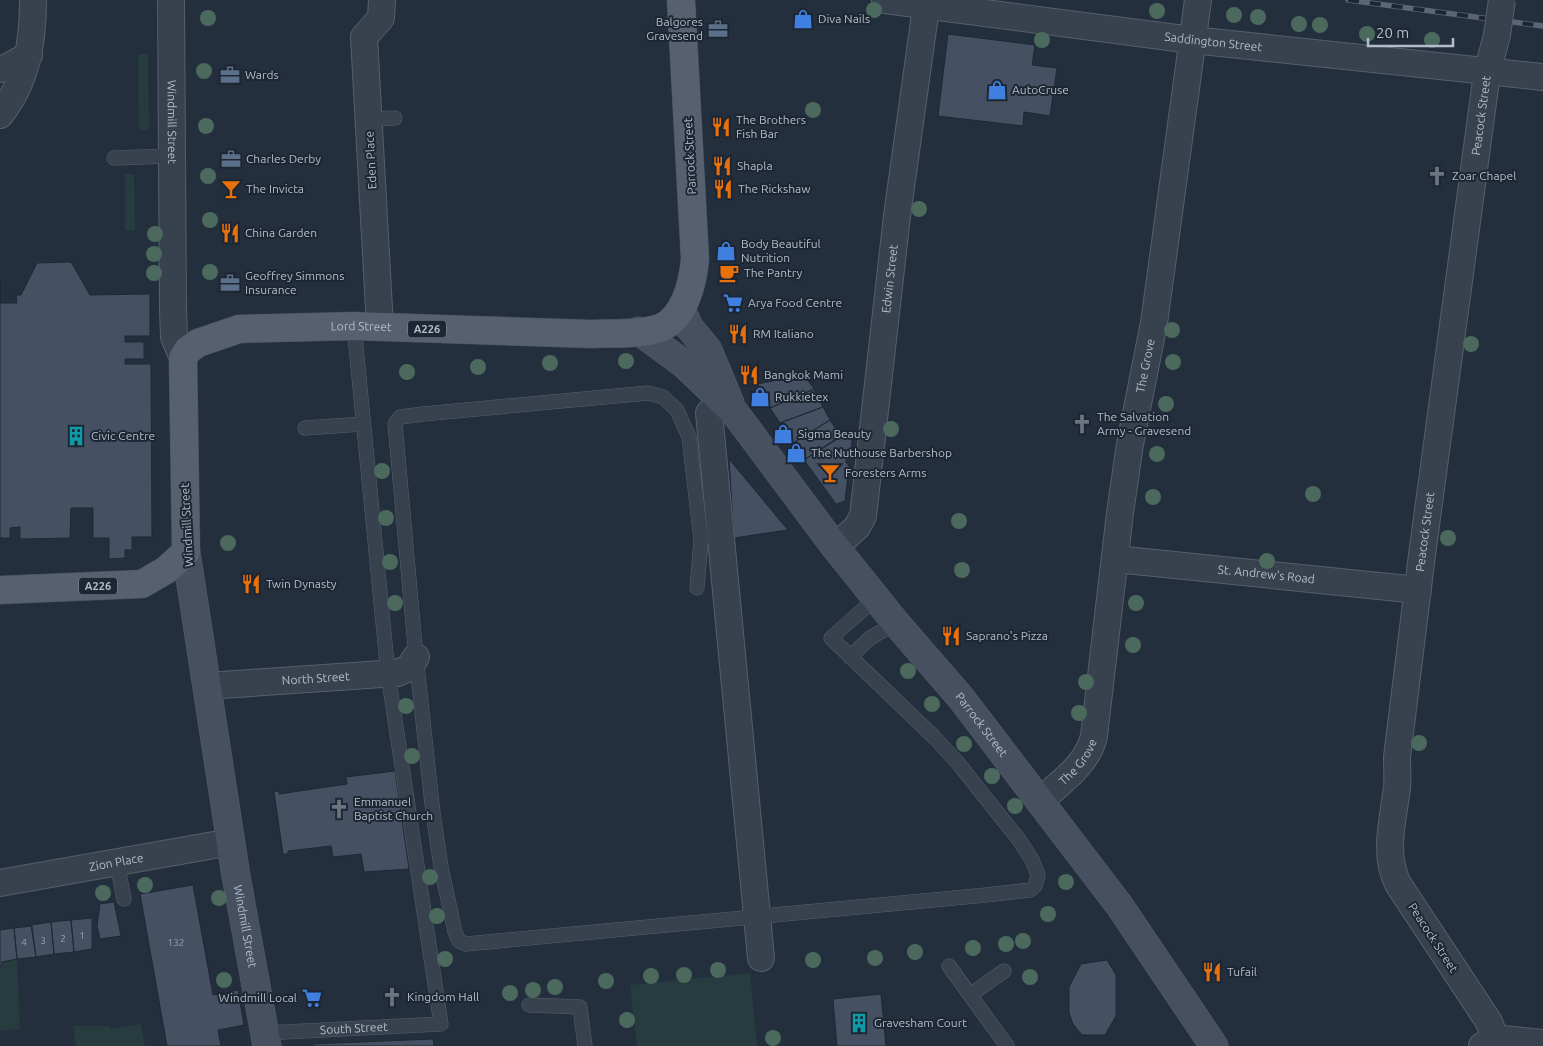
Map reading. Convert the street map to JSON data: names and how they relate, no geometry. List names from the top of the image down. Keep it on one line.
{"streets":{"main road":["Windmill Street","Parrock Street","Lord Street","A226"],"street":["Saddington Street","Peacock Street","Eden Place","Edwin Street","The Grove","St. Andrew's Road","North Street","Zion Place"],"lane":["South Street"]},"crossings":[["Saddington Street","Peacock Street"],["Saddington Street","Edwin Street"],["Saddington Street","The Grove"],["Peacock Street","St. Andrew's Road"],["Windmill Street","Lord Street"],["Windmill Street","A226"],["Windmill Street","North Street"],["Windmill Street","Zion Place"],["Windmill Street","South Street"],["Parrock Street","Edwin Street"],["Parrock Street","Lord Street"],["Parrock Street","The Grove"],["Eden Place","Lord Street"],["The Grove","St. Andrew's Road"],["North Street","South Street"]],"places":{"shop":["Diva Nails","AutoCruse","Body Beautiful Nutrition","Rukkietex","Sigma Beauty","The Nuthouse Barbershop"],"office":["Balgores Gravesend","Wards","Charles Derby","Geoffrey Simmons Insurance"],"restaurant":["The Brothers Fish Bar","Shapla","The Rickshaw","China Garden","RM Italiano","Bangkok Mami","Twin Dynasty","Saprano's Pizza","Tufail"],"church":["Zoar Chapel","The Salvation Army - Gravesend","Emmanuel Baptist Church","Kingdom Hall"],"bar":["The Invicta","Foresters Arms"],"cafe":["The Pantry"],"supermarket":["Arya Food Centre","Windmill Local"],"building":["Civic Centre","Gravesham Court"]},"house_numbers":["1","2","3","4","132"],"scale_bar":"20 m"}
